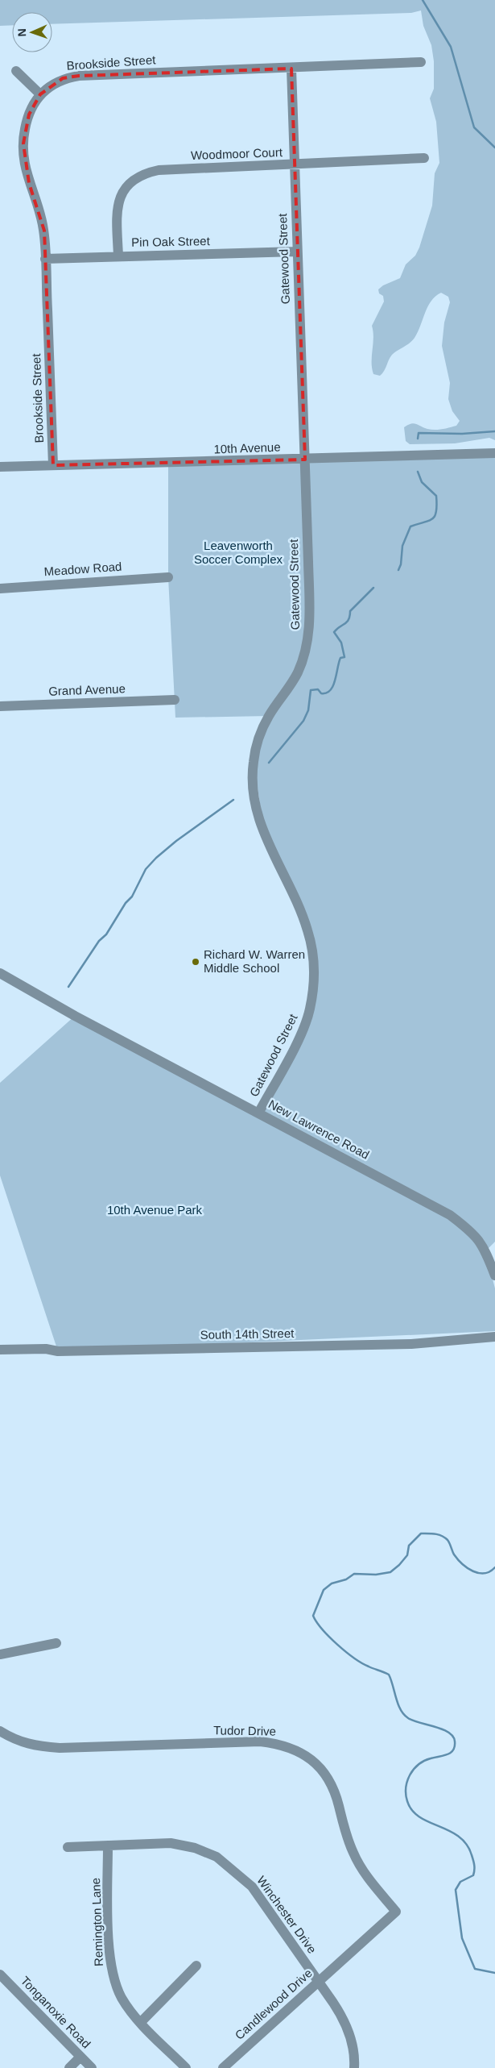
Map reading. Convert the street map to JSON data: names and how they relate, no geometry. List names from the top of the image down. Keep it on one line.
{"streets":{"street":["Brookside Street","Woodmoor Court","Pin Oak Street","Gatewood Street","10th Avenue","Meadow Road","Grand Avenue","New Lawrence Road","South 14th Street","Tudor Drive","Winchester Drive","Remington Lane","Candlewood Drive","Tonganoxie Road"]},"crossings":[["Brookside Street","Pin Oak Street"],["Brookside Street","Gatewood Street"],["Brookside Street","10th Avenue"],["Woodmoor Court","Pin Oak Street"],["Woodmoor Court","Gatewood Street"],["Pin Oak Street","Gatewood Street"],["Gatewood Street","10th Avenue"],["Gatewood Street","New Lawrence Road"],["Tudor Drive","Candlewood Drive"],["Winchester Drive","Remington Lane"],["Winchester Drive","Candlewood Drive"]],"parks":["Leavenworth Soccer Complex","10th Avenue Park"],"places":["Richard W. Warren Middle School"],"north":"left"}
